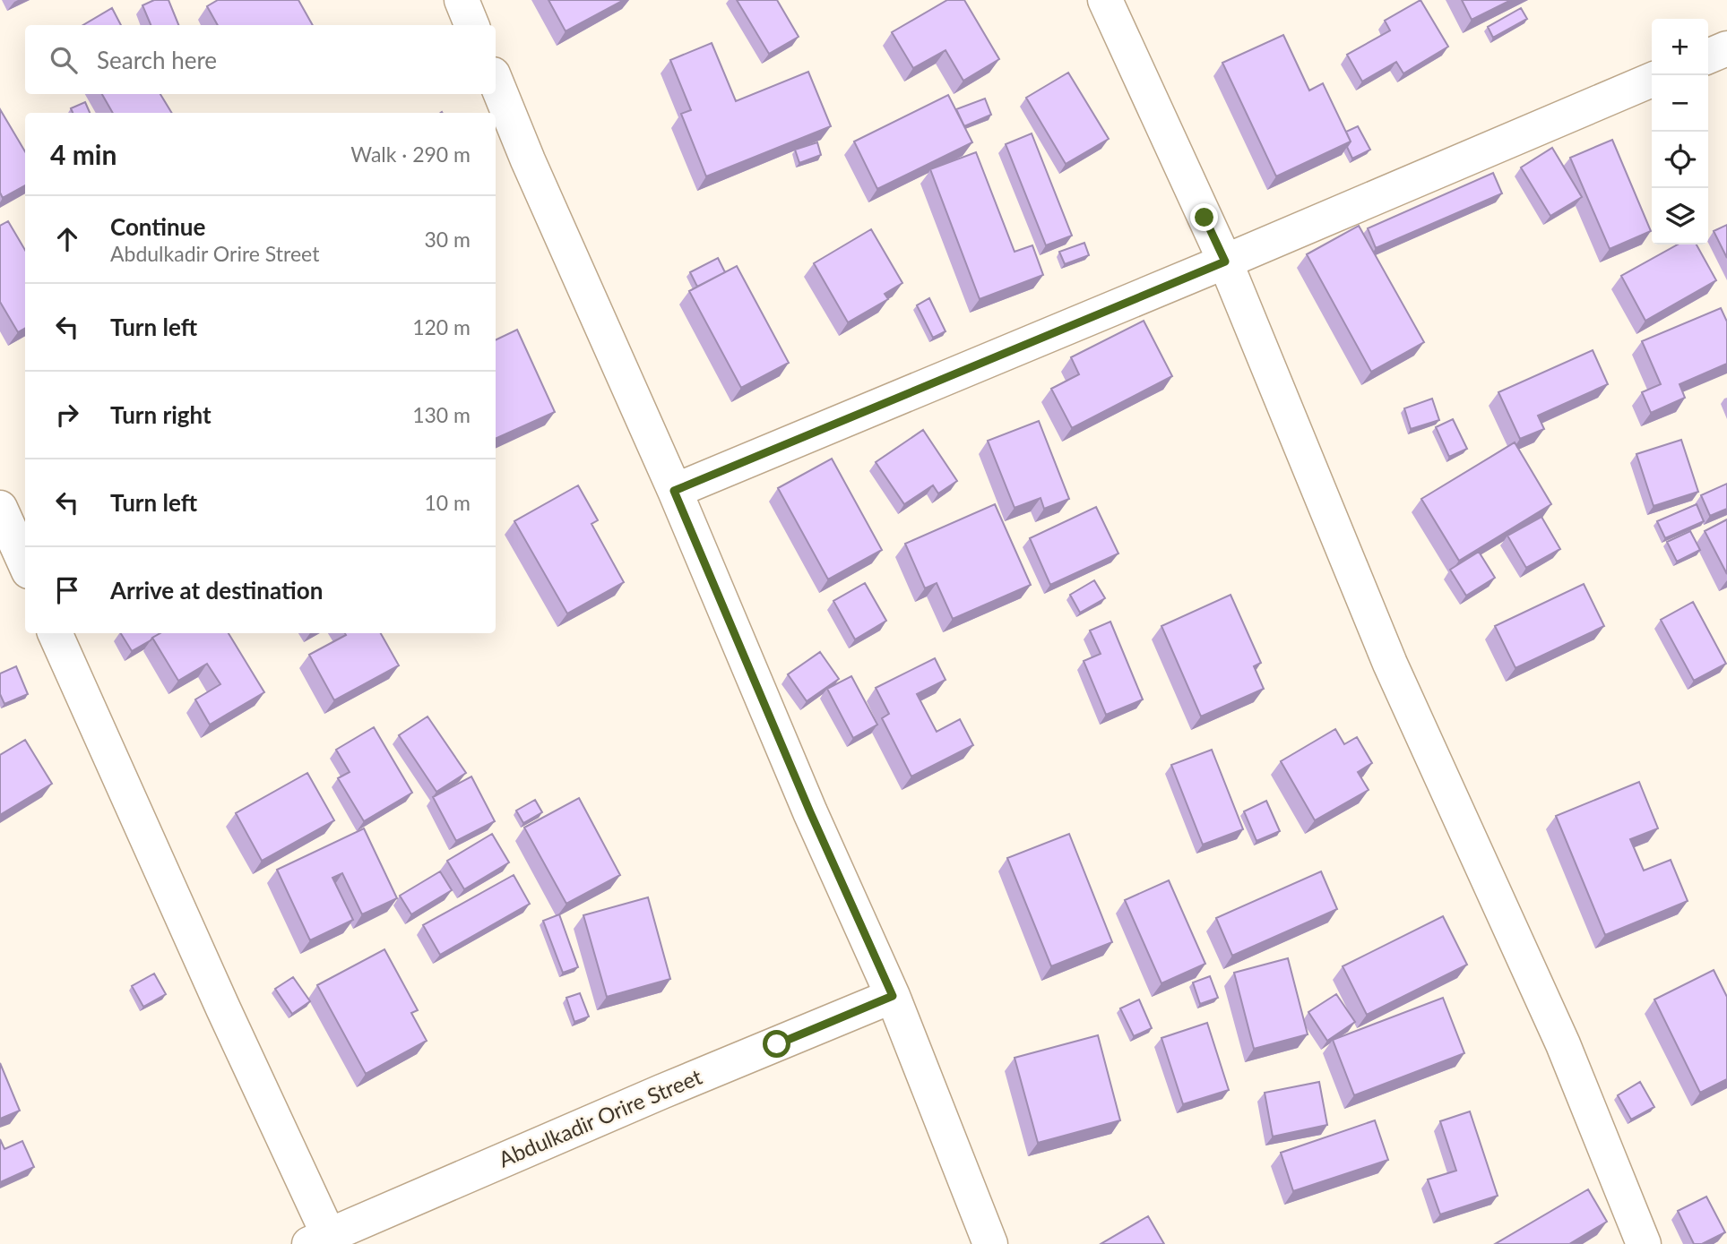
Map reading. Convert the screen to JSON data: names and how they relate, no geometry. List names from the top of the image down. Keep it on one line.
{"streets":{"street":["Abdulkadir Orire Street"]},"page":{"map_buttons":["+","−"],"search":"Search here","heading":["4 min","Walk · 290 m"],"list":[["Continue","Abdulkadir Orire Street","30 m"],["Turn left","120 m"],["Turn right","130 m"],["Turn left","10 m"],"Arrive at destination"]}}
